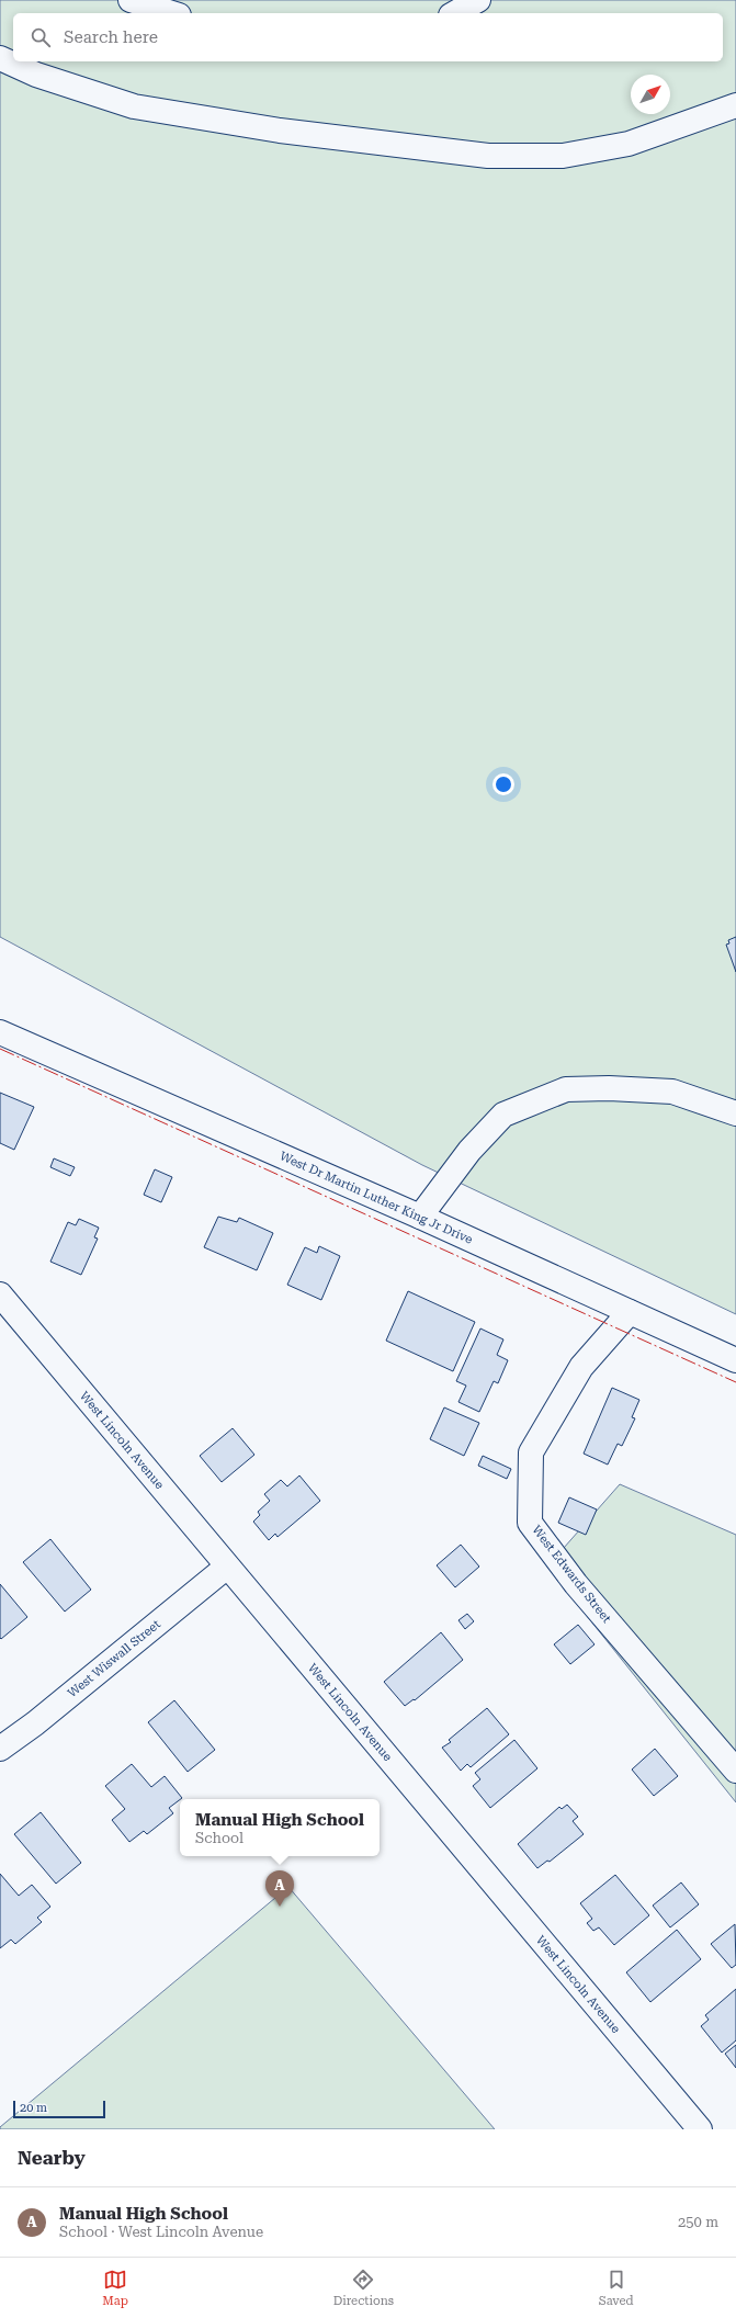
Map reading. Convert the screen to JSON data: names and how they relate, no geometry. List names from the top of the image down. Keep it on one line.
{"streets":{"main road":["West Dr Martin Luther King Jr Drive","West Lincoln Avenue","West Edwards Street","West Wiswall Street"]},"crossings":[["West Dr Martin Luther King Jr Drive","West Edwards Street"],["West Lincoln Avenue","West Wiswall Street"]],"scale_bar":"20 m","north":"top right","page":{"search":"Search here","popup":["Manual High School","School"],"pins":"A","scale":"20 m","heading":"Nearby","list":[{"mark":"A","name":"Manual High School","note":"School · West Lincoln Avenue","value":"250 m"}],"nav":["Map","Directions","Saved"]}}
